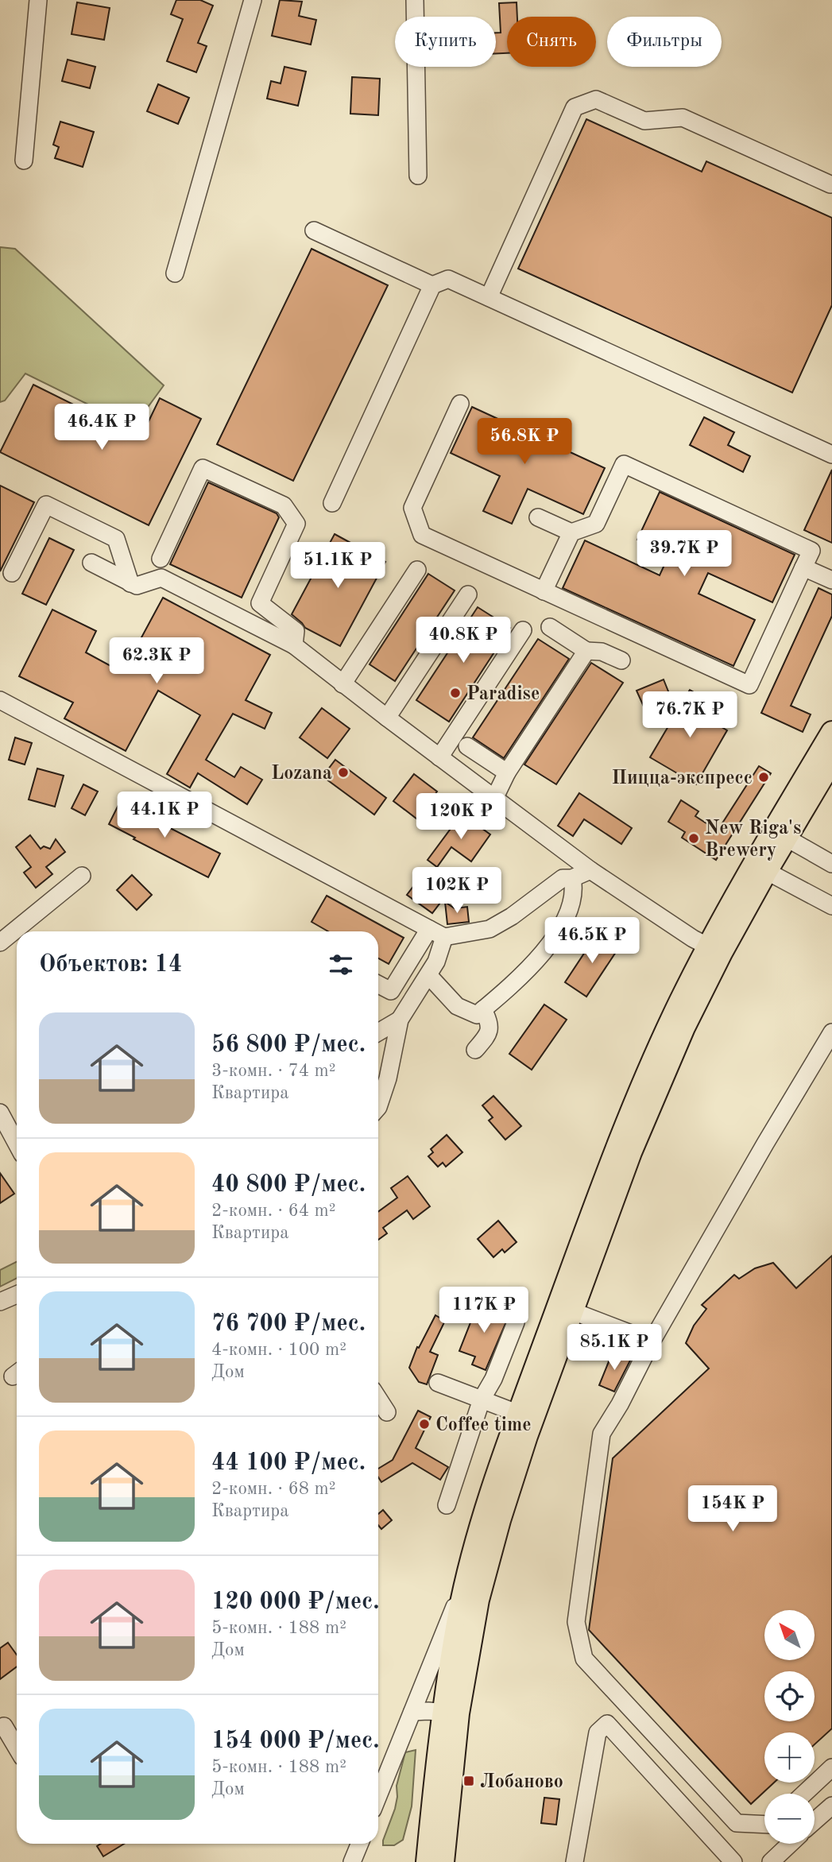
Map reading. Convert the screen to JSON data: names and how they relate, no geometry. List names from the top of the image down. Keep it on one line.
{"places":{"other":["Paradise","Lozana","Пицца-экспресс","New Riga's Brewery","Coffee time"],"transit":["Лобаново"]},"north":"top left","page":{"chip":["Купить","Снять","Фильтры"],"price":["46.4K ₽","56.8K ₽","39.7K ₽","51.1K ₽","40.8K ₽","62.3K ₽","76.7K ₽","44.1K ₽","120K ₽","102K ₽","46.5K ₽","117K ₽","85.1K ₽","154K ₽"],"heading":"Объектов: 14","list":[{"name":"56 800 ₽/мес.","note":"3-комн. · 74 m² · Квартира"},{"name":"40 800 ₽/мес.","note":"2-комн. · 64 m² · Квартира"},{"name":"76 700 ₽/мес.","note":"4-комн. · 100 m² · Дом"},{"name":"44 100 ₽/мес.","note":"2-комн. · 68 m² · Квартира"},{"name":"120 000 ₽/мес.","note":"5-комн. · 188 m² · Дом"},{"name":"154 000 ₽/мес.","note":"5-комн. · 188 m² · Дом"}],"map_buttons":["+","−"]}}
